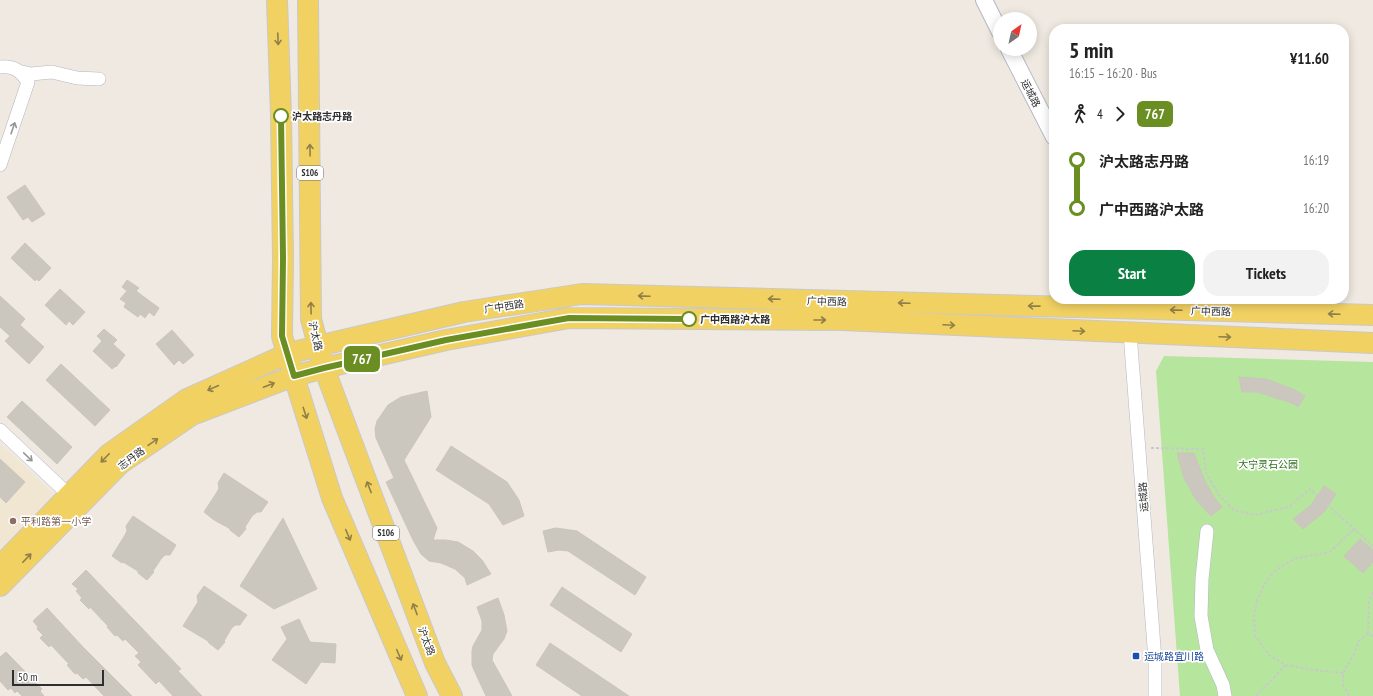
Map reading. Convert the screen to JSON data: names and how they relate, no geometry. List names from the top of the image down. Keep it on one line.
{"streets":{"main road":["S106","广中西路","沪太路","志丹路"],"street":["运城路"]},"crossings":[["运城路","广中西路"],["广中西路","沪太路"],["广中西路","志丹路"]],"parks":["大宁灵石公园"],"places":{"other":["沪太路志丹路","广中西路沪太路","平利路第一小学"],"transit":["运城路宜川路"]},"lines":["bus line 767"],"scale_bar":"50 m","north":"top right","page":{"on_map":"767","heading":["5 min","16:15 – 16:20 · Bus","¥11.60"],"legs":["4","767"],"list":[{"name":"沪太路志丹路","value":"16:19"},{"name":"广中西路沪太路","value":"16:20"}],"buttons":["Start","Tickets"],"scale":"50 m"}}
